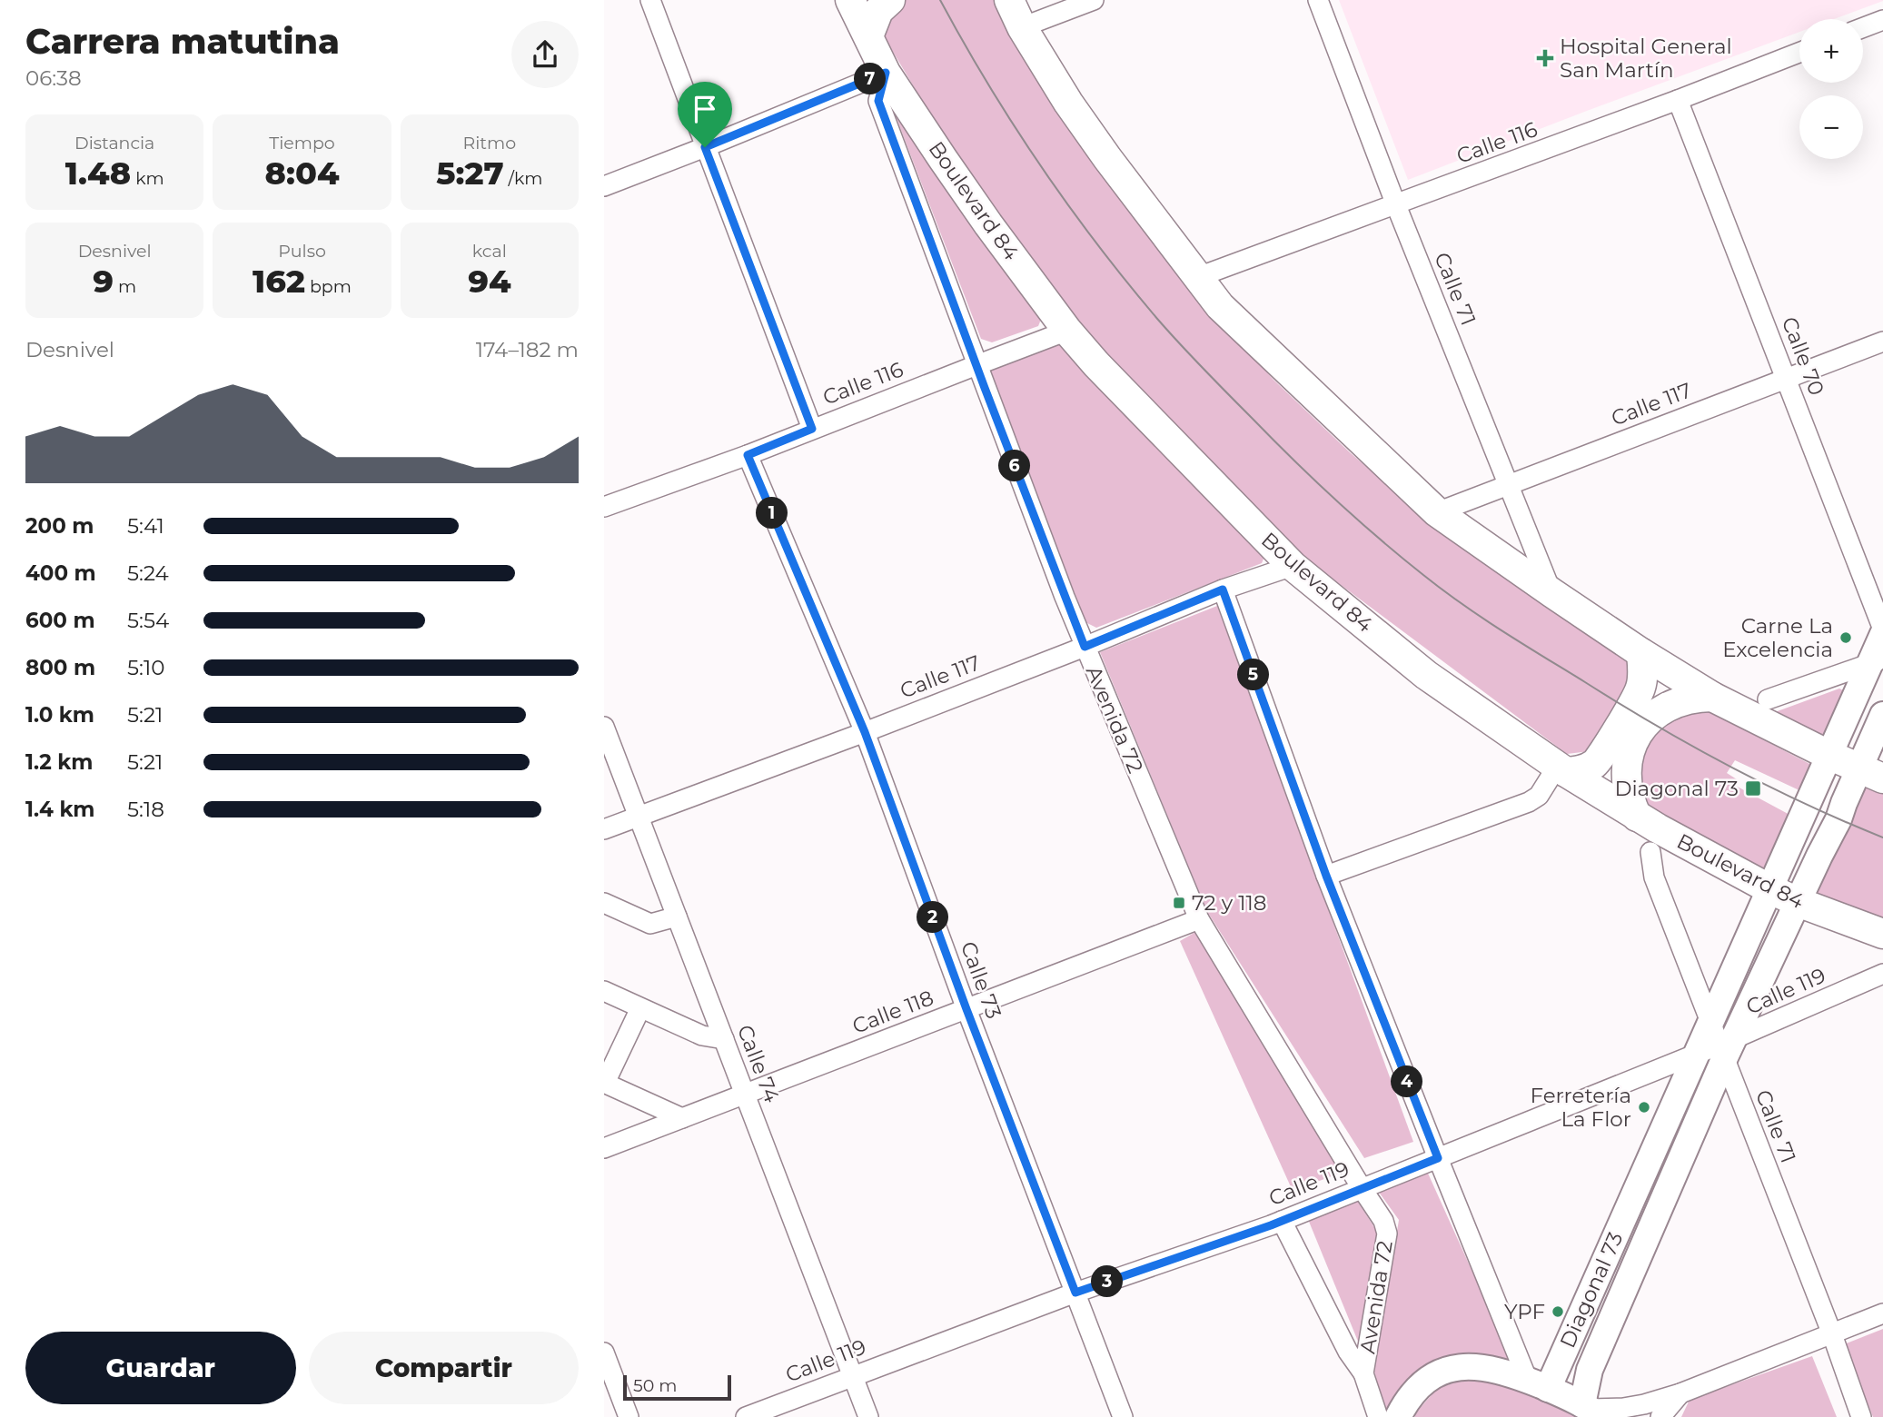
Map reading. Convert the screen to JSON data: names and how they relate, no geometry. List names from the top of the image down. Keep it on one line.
{"streets":{"highway":["Boulevard 84"],"main road":["Diagonal 73"],"street":["Calle 116","Calle 71","Calle 70","Calle 117","Avenida 72","Calle 73","Calle 119","Calle 118","Calle 74"]},"crossings":[["Calle 116","Boulevard 84"],["Calle 116","Calle 71"],["Calle 116","Calle 70"],["Calle 116","Avenida 72"],["Calle 116","Calle 73"],["Boulevard 84","Calle 117"],["Boulevard 84","Avenida 72"],["Boulevard 84","Diagonal 73"],["Calle 71","Calle 117"],["Calle 71","Calle 119"],["Calle 71","Diagonal 73"],["Calle 70","Calle 117"],["Calle 70","Diagonal 73"],["Calle 117","Avenida 72"],["Calle 117","Calle 73"],["Calle 117","Calle 74"],["Avenida 72","Calle 119"],["Avenida 72","Calle 118"],["Calle 73","Calle 119"],["Calle 73","Calle 118"],["Calle 119","Calle 74"],["Calle 119","Diagonal 73"],["Calle 118","Calle 74"]],"places":{"health":["Hospital General San Martín"],"other":["Carne La Excelencia","Ferretería La Flor","YPF"],"transit":["Diagonal 73","72 y 118"]},"scale_bar":"50 m","page":{"heading":["Carrera matutina","06:38"],"map_buttons":["+","−"],"pins":["7","6","1","5","2","4","3"],"stats":[["Distancia","1.48 km"],["Tiempo","8:04"],["Ritmo","5:27 /km"],["Desnivel","9 m"],["Pulso","162 bpm"],["kcal","94"]],"chart":["Desnivel","174–182 m"],"list":[{"name":"200 m","note":"5:41"},{"name":"400 m","note":"5:24"},{"name":"600 m","note":"5:54"},{"name":"800 m","note":"5:10"},{"name":"1.0 km","note":"5:21"},{"name":"1.2 km","note":"5:21"},{"name":"1.4 km","note":"5:18"}],"buttons":["Guardar","Compartir"],"scale":"50 m"}}
